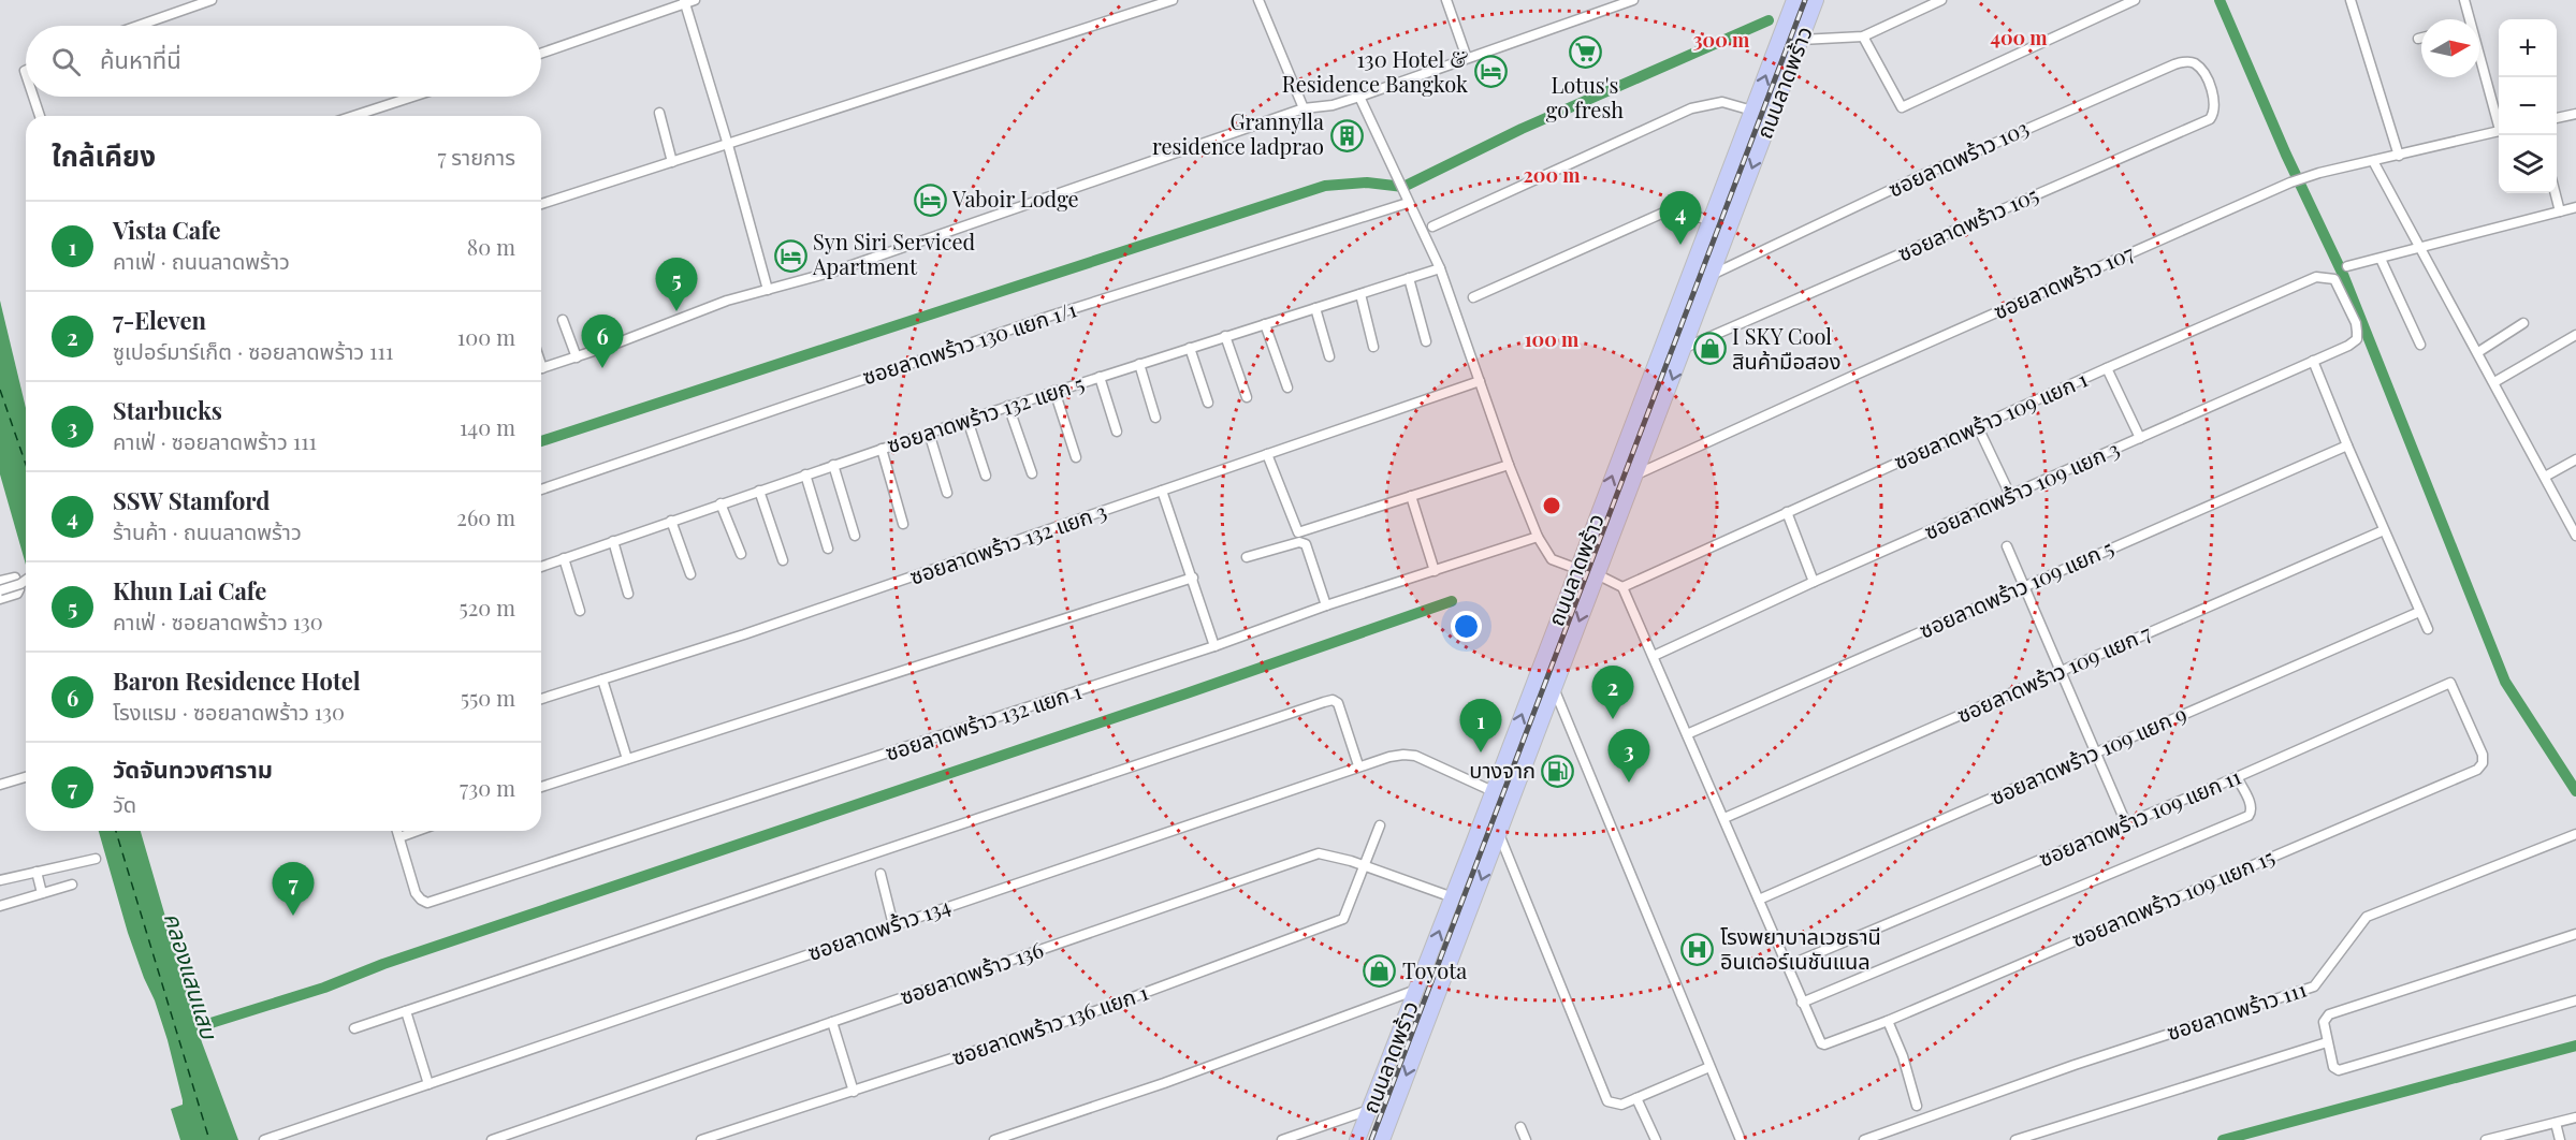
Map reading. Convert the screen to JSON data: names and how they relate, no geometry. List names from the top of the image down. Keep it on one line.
{"streets":{"main road":["ถนนลาดพร้าว"],"street":["ซอยลาดพร้าว 103","ซอยลาดพร้าว 105","ซอยลาดพร้าว 107","ซอยลาดพร้าว 130 แยก 1/1","ซอยลาดพร้าว 132 แยก 5","ซอยลาดพร้าว 109 แยก 1","ซอยลาดพร้าว 109 แยก 3","ซอยลาดพร้าว 132 แยก 3","ซอยลาดพร้าว 109 แยก 5","ซอยลาดพร้าว 109 แยก 7","ซอยลาดพร้าว 132 แยก 1","ซอยลาดพร้าว 109 แยก 9","ซอยลาดพร้าว 109 แยก 11","ซอยลาดพร้าว 109 แยก 15","ซอยลาดพร้าว 134","ซอยลาดพร้าว 136","ซอยลาดพร้าว 111","ซอยลาดพร้าว 136 แยก 1"]},"crossings":[["ถนนลาดพร้าว","ซอยลาดพร้าว 103"],["ถนนลาดพร้าว","ซอยลาดพร้าว 105"],["ถนนลาดพร้าว","ซอยลาดพร้าว 107"],["ถนนลาดพร้าว","ซอยลาดพร้าว 134"],["ถนนลาดพร้าว","ซอยลาดพร้าว 136"],["ซอยลาดพร้าว 103","ซอยลาดพร้าว 105"],["ซอยลาดพร้าว 109 แยก 1","ซอยลาดพร้าว 109 แยก 3"],["ซอยลาดพร้าว 109 แยก 11","ซอยลาดพร้าว 109 แยก 15"],["ซอยลาดพร้าว 136","ซอยลาดพร้าว 136 แยก 1"]],"water":["คลองแสนแสบ"],"places":{"supermarket":["Lotus's go fresh"],"hotel":["130 Hotel & Residence Bangkok","Vaboir Lodge","Syn Siri Serviced Apartment"],"building":["Grannylla residence ladprao"],"shop":["I SKY Cool สินค้ามือสอง","Toyota"],"fuel station":["บางจาก"],"hospital":["โรงพยาบาลเวชธานี อินเตอร์เนชันแนล"]},"north":"right","page":{"map_buttons":["+","−"],"search":"ค้นหาที่นี่","heading":["ใกล้เคียง","7 รายการ"],"pins":["4","5","6","2","1","3","7"],"list":[{"mark":"1","name":"Vista Cafe","note":"คาเฟ่ · ถนนลาดพร้าว","value":"80 m"},{"mark":"2","name":"7-Eleven","note":"ซูเปอร์มาร์เก็ต · ซอยลาดพร้าว 111","value":"100 m"},{"mark":"3","name":"Starbucks","note":"คาเฟ่ · ซอยลาดพร้าว 111","value":"140 m"},{"mark":"4","name":"SSW Stamford","note":"ร้านค้า · ถนนลาดพร้าว","value":"260 m"},{"mark":"5","name":"Khun Lai Cafe","note":"คาเฟ่ · ซอยลาดพร้าว 130","value":"520 m"},{"mark":"6","name":"Baron Residence Hotel","note":"โรงแรม · ซอยลาดพร้าว 130","value":"550 m"},{"mark":"7","name":"วัดจันทวงศาราม","note":"วัด","value":"730 m"}]},"rings":["400 m","300 m","200 m","100 m"]}
